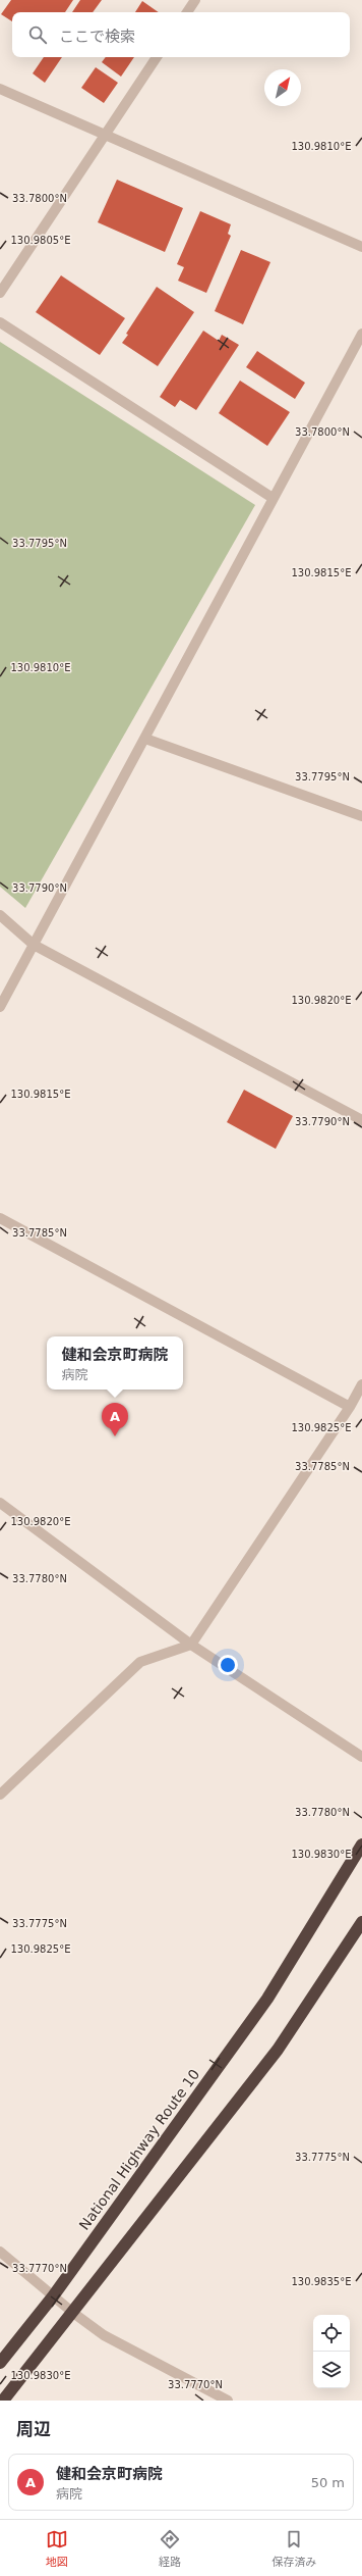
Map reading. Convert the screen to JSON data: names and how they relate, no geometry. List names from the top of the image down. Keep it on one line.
{"streets":{"highway":["National Highway Route 10"]},"north":"top right","page":{"search":"ここで検索","popup":["健和会京町病院","病院"],"pins":"A","heading":"周辺","list":[{"mark":"A","name":"健和会京町病院","note":"病院","value":"50 m"}],"nav":["地図","経路","保存済み"]},"coordinates":["130.9810°E","33.7800°N","130.9805°E","33.7795°N","130.9815°E","33.7790°N","130.9820°E","33.7785°N","130.9825°E","33.7780°N","130.9830°E","33.7775°N","33.7770°N","130.9835°E"]}
